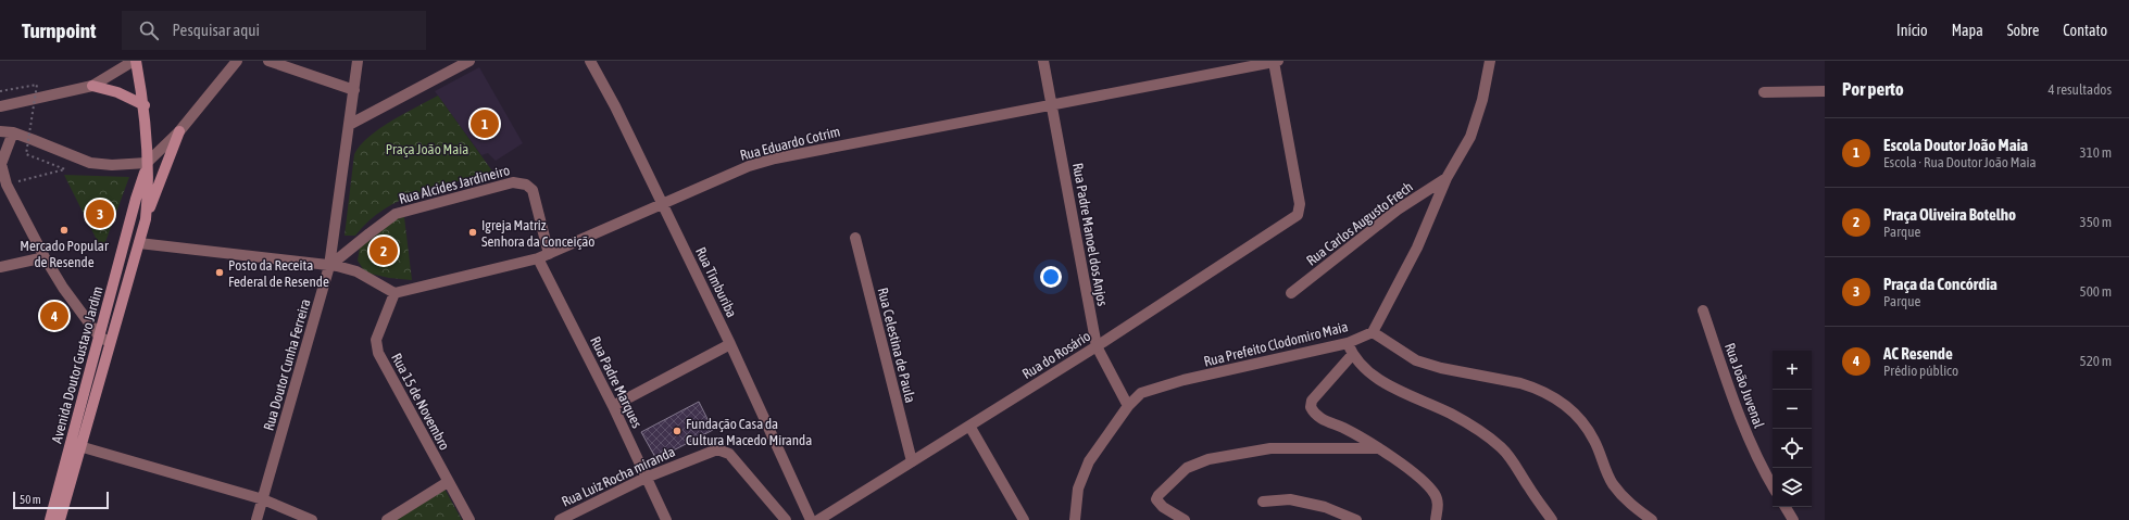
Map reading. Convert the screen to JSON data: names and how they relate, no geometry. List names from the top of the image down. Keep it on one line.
{"streets":{"main road":["Avenida Doutor Gustavo Jardim"],"street":["Rua Eduardo Cotrim","Rua Alcides Jardineiro","Rua Carlos Augusto Frech","Rua Padre Manoel dos Anjos","Rua Timburiba","Rua Prefeito Clodomiro Maia","Rua Celestina de Paula","Rua do Rosário","Rua Doutor Cunha Ferreira","Rua Padre Marques","Rua João Juvenal","Rua 15 de Novembro","Rua Luiz Rocha miranda"]},"crossings":[["Rua Eduardo Cotrim","Rua Padre Manoel dos Anjos"],["Rua Eduardo Cotrim","Rua Timburiba"],["Rua Eduardo Cotrim","Rua do Rosário"],["Rua Eduardo Cotrim","Rua Padre Marques"],["Rua Eduardo Cotrim","Rua 15 de Novembro"],["Rua Alcides Jardineiro","Rua Doutor Cunha Ferreira"],["Rua Alcides Jardineiro","Rua Padre Marques"],["Rua Padre Manoel dos Anjos","Rua Prefeito Clodomiro Maia"],["Rua Padre Manoel dos Anjos","Rua do Rosário"],["Rua Celestina de Paula","Rua do Rosário"],["Rua Padre Marques","Rua Luiz Rocha miranda"]],"parks":["Praça João Maia"],"places":["Mercado Popular de Resende","Igreja Matriz Senhora da Conceição","Posto da Receita Federal de Resende","Fundação Casa da Cultura Macedo Miranda"],"scale_bar":"50 m","page":{"header":"Turnpoint","search":"Pesquisar aqui","nav":["Início","Mapa","Sobre","Contato"],"heading":["Por perto","4 resultados"],"pins":["1","3","2","4"],"list":[{"mark":"1","name":"Escola Doutor João Maia","note":"Escola · Rua Doutor João Maia","value":"310 m"},{"mark":"2","name":"Praça Oliveira Botelho","note":"Parque","value":"350 m"},{"mark":"3","name":"Praça da Concórdia","note":"Parque","value":"500 m"},{"mark":"4","name":"AC Resende","note":"Prédio público","value":"520 m"}],"map_buttons":["+","−"],"scale":"50 m"}}
